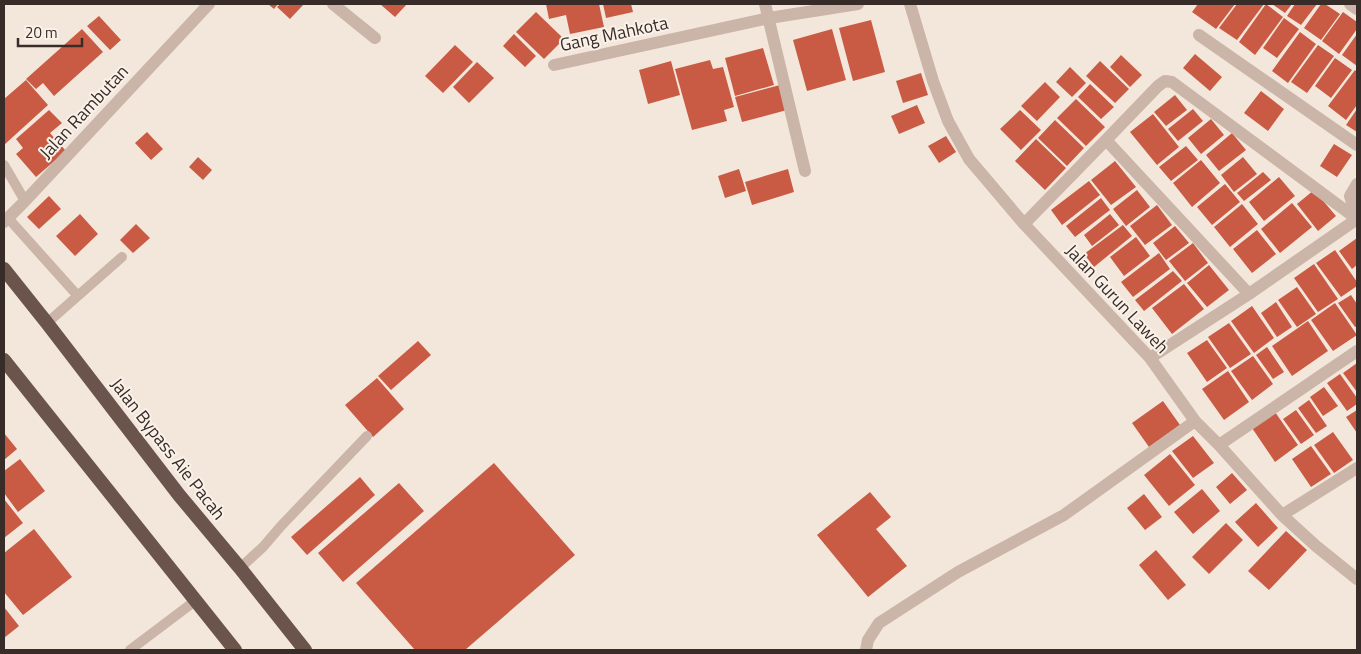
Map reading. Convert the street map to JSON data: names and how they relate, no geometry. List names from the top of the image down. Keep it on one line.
{"streets":{"highway":["Jalan Bypass Aie Pacah"],"street":["Gang Mahkota","Jalan Rambutan","Jalan Gurun Laweh"]},"scale_bar":"20 m"}
